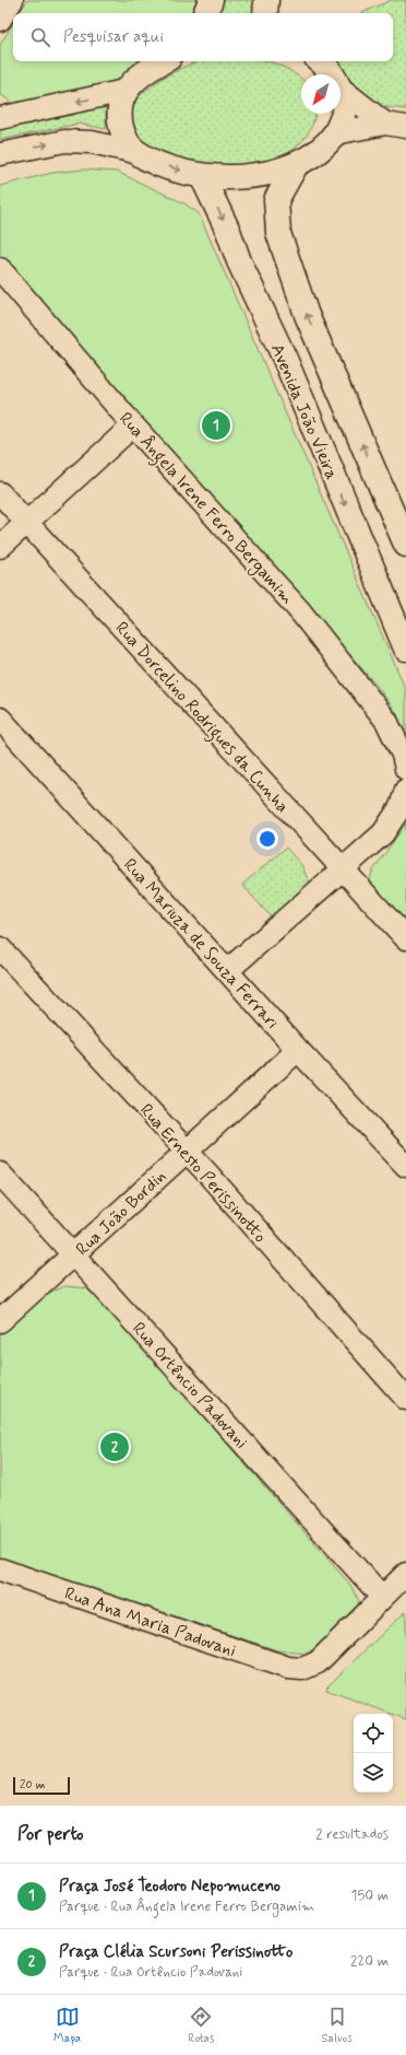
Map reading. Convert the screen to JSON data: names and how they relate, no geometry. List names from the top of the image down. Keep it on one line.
{"streets":{"main road":["Avenida João Vieira"],"street":["Rua Ângela Irene Ferro Bergamim","Rua Dorcelino Rodrigues da Cunha","Rua Mariuza de Souza Ferrari","Rua Ernesto Perissinotto","Rua João Bordin","Rua Ortêncio Padovani","Rua Ana Maria Padovani"]},"crossings":[["Rua Mariuza de Souza Ferrari","Rua João Bordin"],["Rua Ernesto Perissinotto","Rua João Bordin"],["Rua João Bordin","Rua Ortêncio Padovani"],["Rua Ortêncio Padovani","Rua Ana Maria Padovani"]],"scale_bar":"20 m","north":"bottom left","page":{"search":"Pesquisar aqui","pins":["1","2"],"scale":"20 m","heading":["Por perto","2 resultados"],"list":[{"mark":"1","name":"Praça José Teodoro Nepomuceno","note":"Parque · Rua Ângela Irene Ferro Bergamim","value":"150 m"},{"mark":"2","name":"Praça Clélia Scursoni Perissinotto","note":"Parque · Rua Ortêncio Padovani","value":"220 m"}],"nav":["Mapa","Rotas","Salvos"]}}
